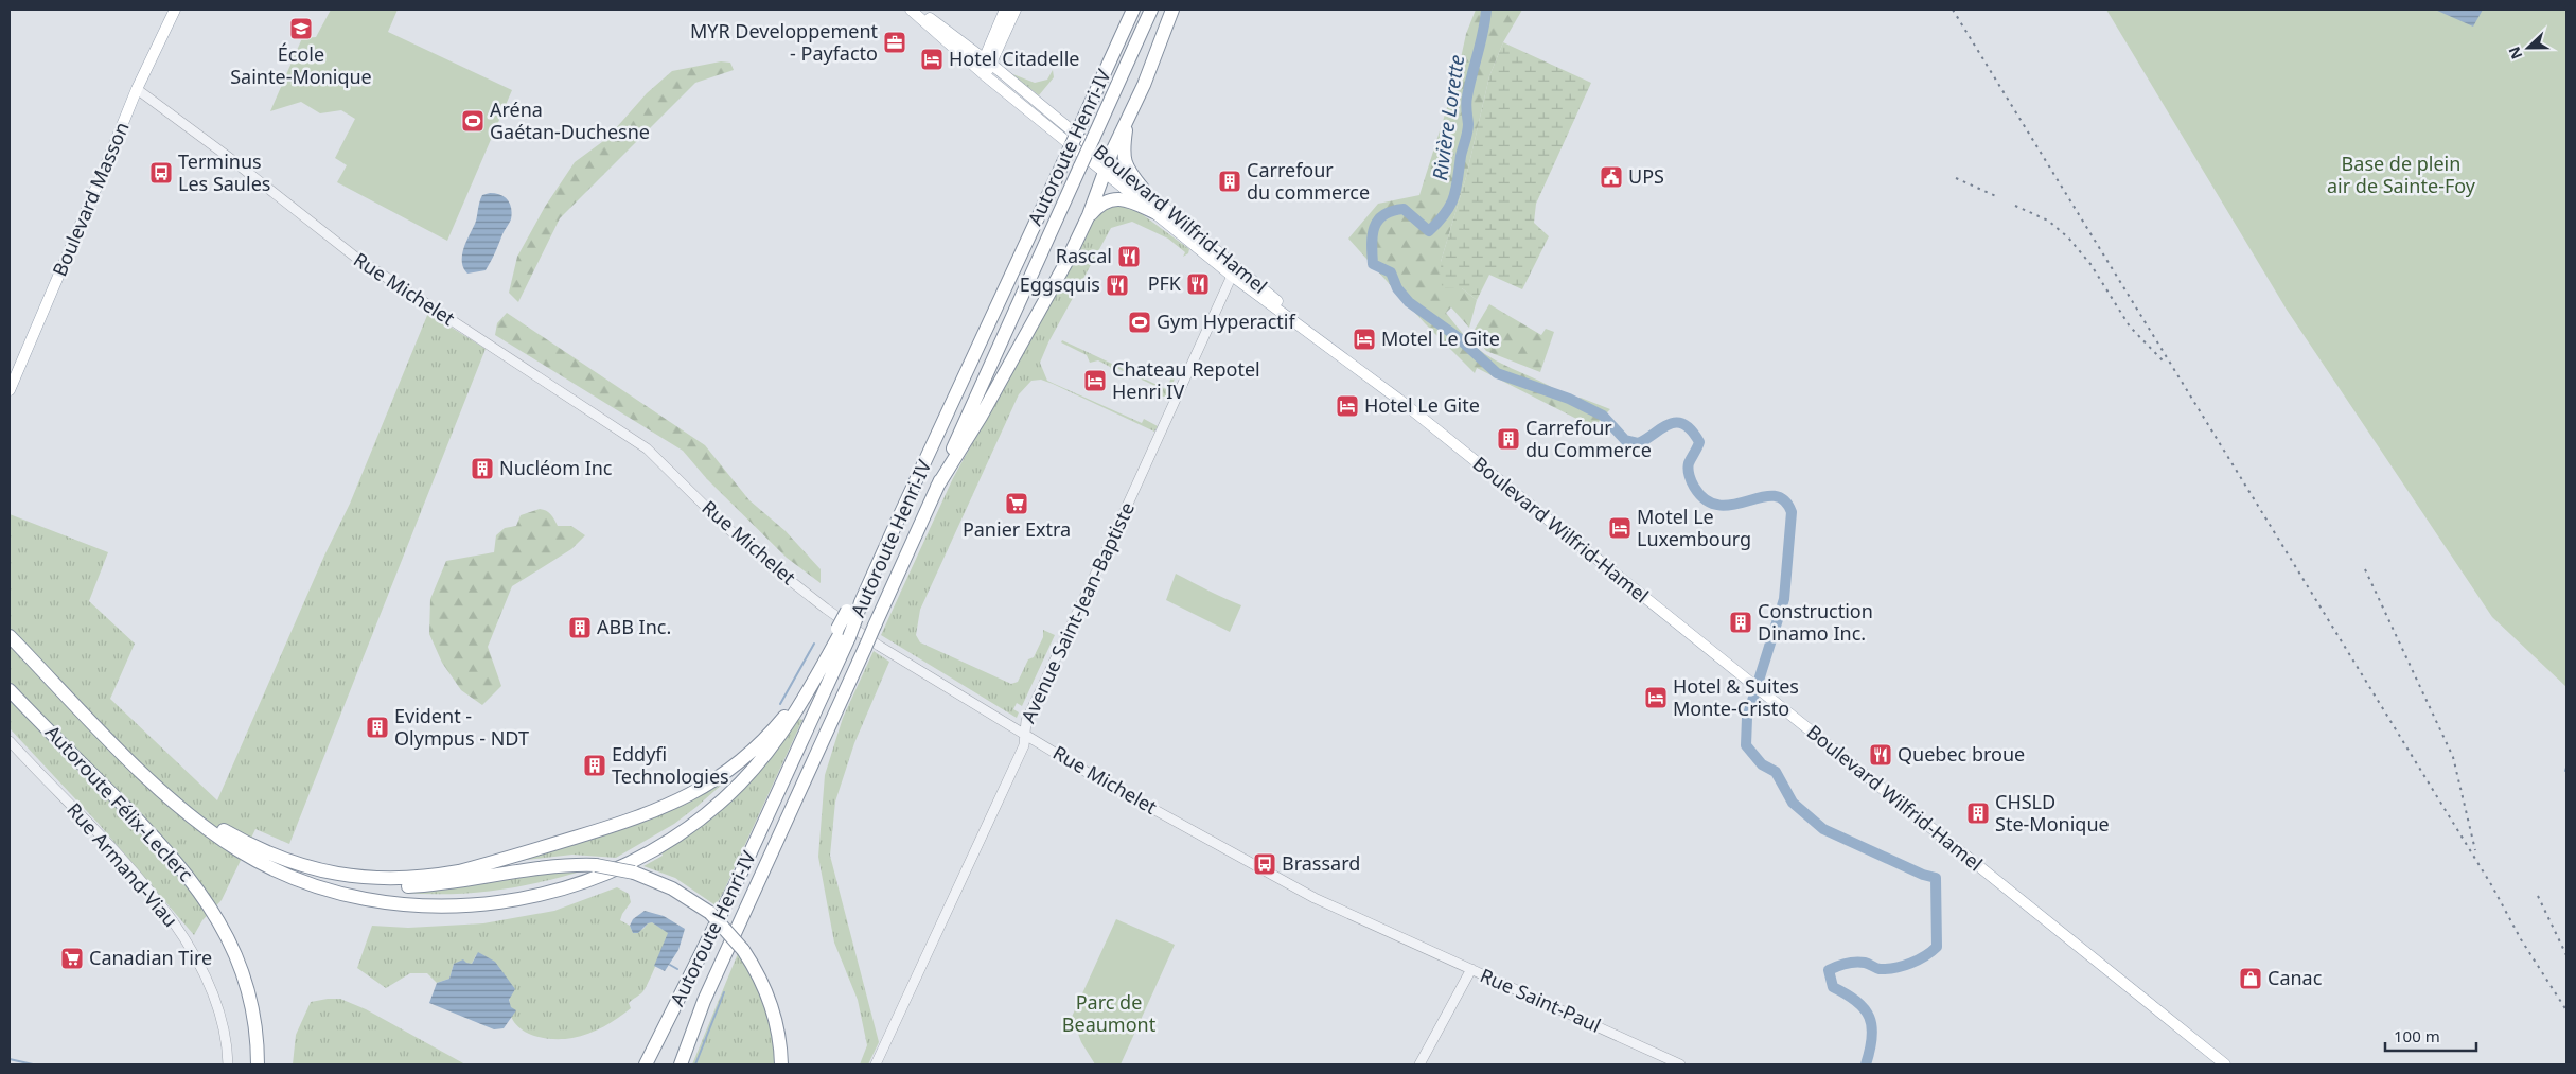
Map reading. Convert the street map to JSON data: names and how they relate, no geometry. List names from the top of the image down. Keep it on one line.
{"streets":{"highway":["Autoroute Henri-IV","Autoroute Félix-Leclerc"],"main road":["Boulevard Masson","Boulevard Wilfrid-Hamel"],"street":["Rue Michelet","Avenue Saint-Jean-Baptiste","Rue Armand-Viau","Rue Saint-Paul"]},"crossings":[["Boulevard Masson","Rue Michelet"],["Boulevard Wilfrid-Hamel","Avenue Saint-Jean-Baptiste"],["Rue Michelet","Avenue Saint-Jean-Baptiste"],["Rue Michelet","Rue Saint-Paul"]],"water":["Rivière Lorette"],"parks":["Base de plein air de Sainte-Foy","Parc de Beaumont"],"places":{"school or university":["École Sainte-Monique"],"office":["MYR Developpement - Payfacto"],"hotel":["Hotel Citadelle","Motel Le Gite","Chateau Repotel Henri IV","Hotel Le Gite","Motel Le Luxembourg","Hotel & Suites Monte-Cristo"],"sports":["Aréna Gaétan-Duchesne","Gym Hyperactif"],"bus stop":["Terminus Les Saules","Brassard"],"public building":["UPS"],"building":["Carrefour du commerce","Carrefour du Commerce","Nucléom Inc","Construction Dinamo Inc.","ABB Inc.","Evident - Olympus - NDT","Eddyfi Technologies","CHSLD Ste-Monique"],"restaurant":["Rascal","PFK","Eggsquis","Quebec broue"],"supermarket":["Panier Extra","Canadian Tire"],"shop":["Canac"]},"scale_bar":"100 m","north":"left"}
